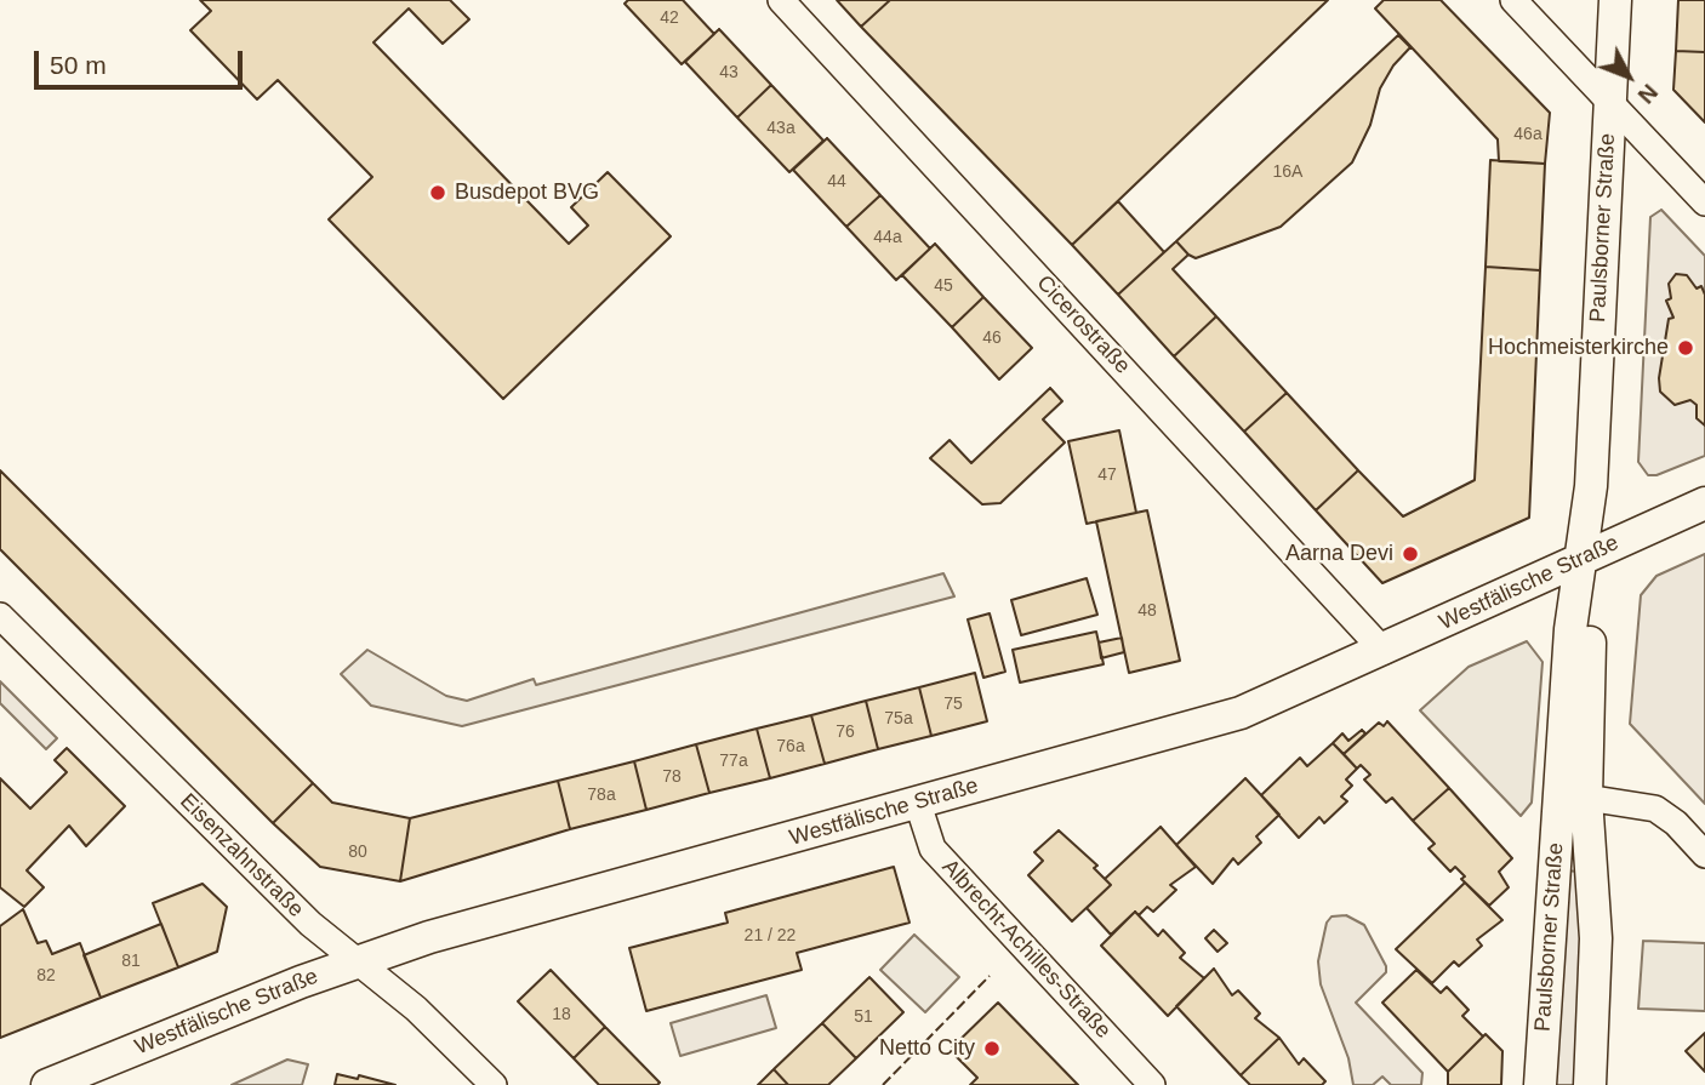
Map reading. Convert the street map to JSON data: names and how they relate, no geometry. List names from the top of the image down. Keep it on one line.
{"streets":{"street":["Paulsborner Straße","Cicerostraße","Westfälische Straße","Eisenzahnstraße","Albrecht-Achilles-Straße"]},"crossings":[["Paulsborner Straße","Westfälische Straße"],["Cicerostraße","Westfälische Straße"],["Westfälische Straße","Eisenzahnstraße"],["Westfälische Straße","Albrecht-Achilles-Straße"]],"places":["Busdepot BVG","Hochmeisterkirche","Aarna Devi","Netto City"],"house_numbers":["42","43","43a","46a","16A","44","44a","45","46","47","48","75","75a","76","76a","77a","78","78a","80","21 / 22","81","82","18","51"],"scale_bar":"50 m","north":"bottom right"}
